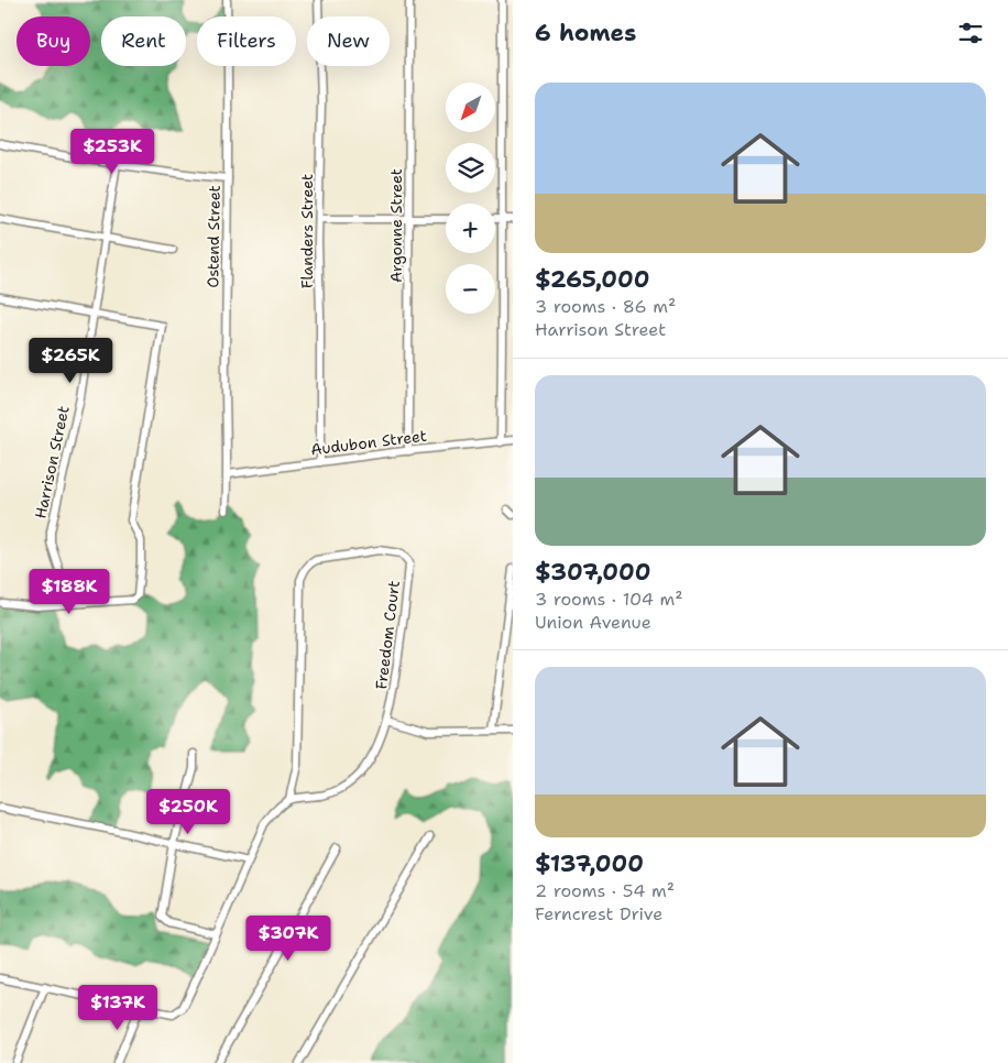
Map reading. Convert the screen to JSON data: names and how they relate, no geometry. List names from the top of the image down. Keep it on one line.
{"streets":{"street":["Argonne Street","Flanders Street","Ostend Street","Audubon Street","Harrison Street","Freedom Court"]},"crossings":[["Argonne Street","Audubon Street"],["Flanders Street","Audubon Street"],["Ostend Street","Audubon Street"]],"north":"bottom left","page":{"heading":"6 homes","chip":["Buy","Rent","Filters","New"],"list":[{"name":"$265,000","note":"3 rooms · 86 m² · Harrison Street"},{"name":"$307,000","note":"3 rooms · 104 m² · Union Avenue"},{"name":"$137,000","note":"2 rooms · 54 m² · Ferncrest Drive"}],"map_buttons":["+","−"],"price":["$253K","$265K","$188K","$250K","$307K","$137K"]}}
